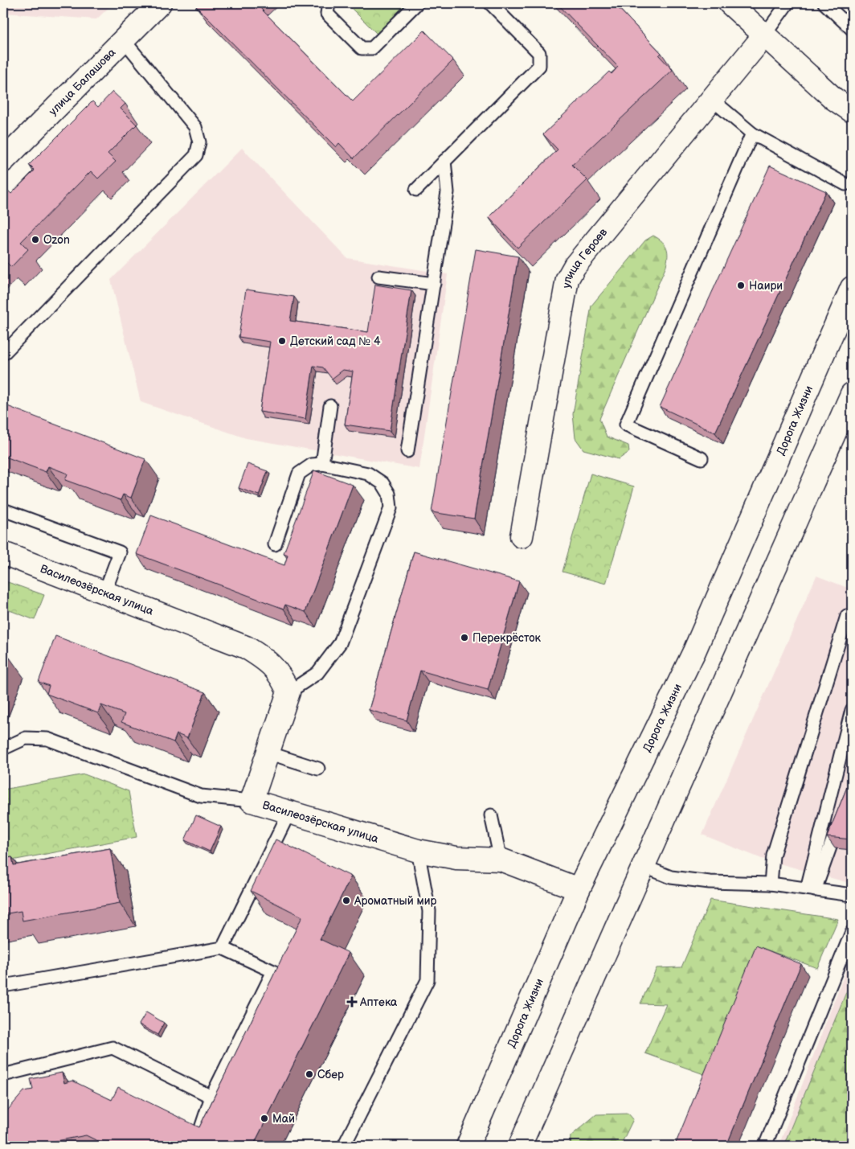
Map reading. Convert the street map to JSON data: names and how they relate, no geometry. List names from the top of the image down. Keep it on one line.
{"streets":{"street":["улица Балашова","улица Героев","Дорога Жизни","Василеозёрская улица"]},"crossings":[["Дорога Жизни","Василеозёрская улица"]],"places":{"other":["Ozon","Наири","Детский сад № 4","Перекрёсток","Ароматный мир","Сбер","Май"],"health":["Аптека"]}}
